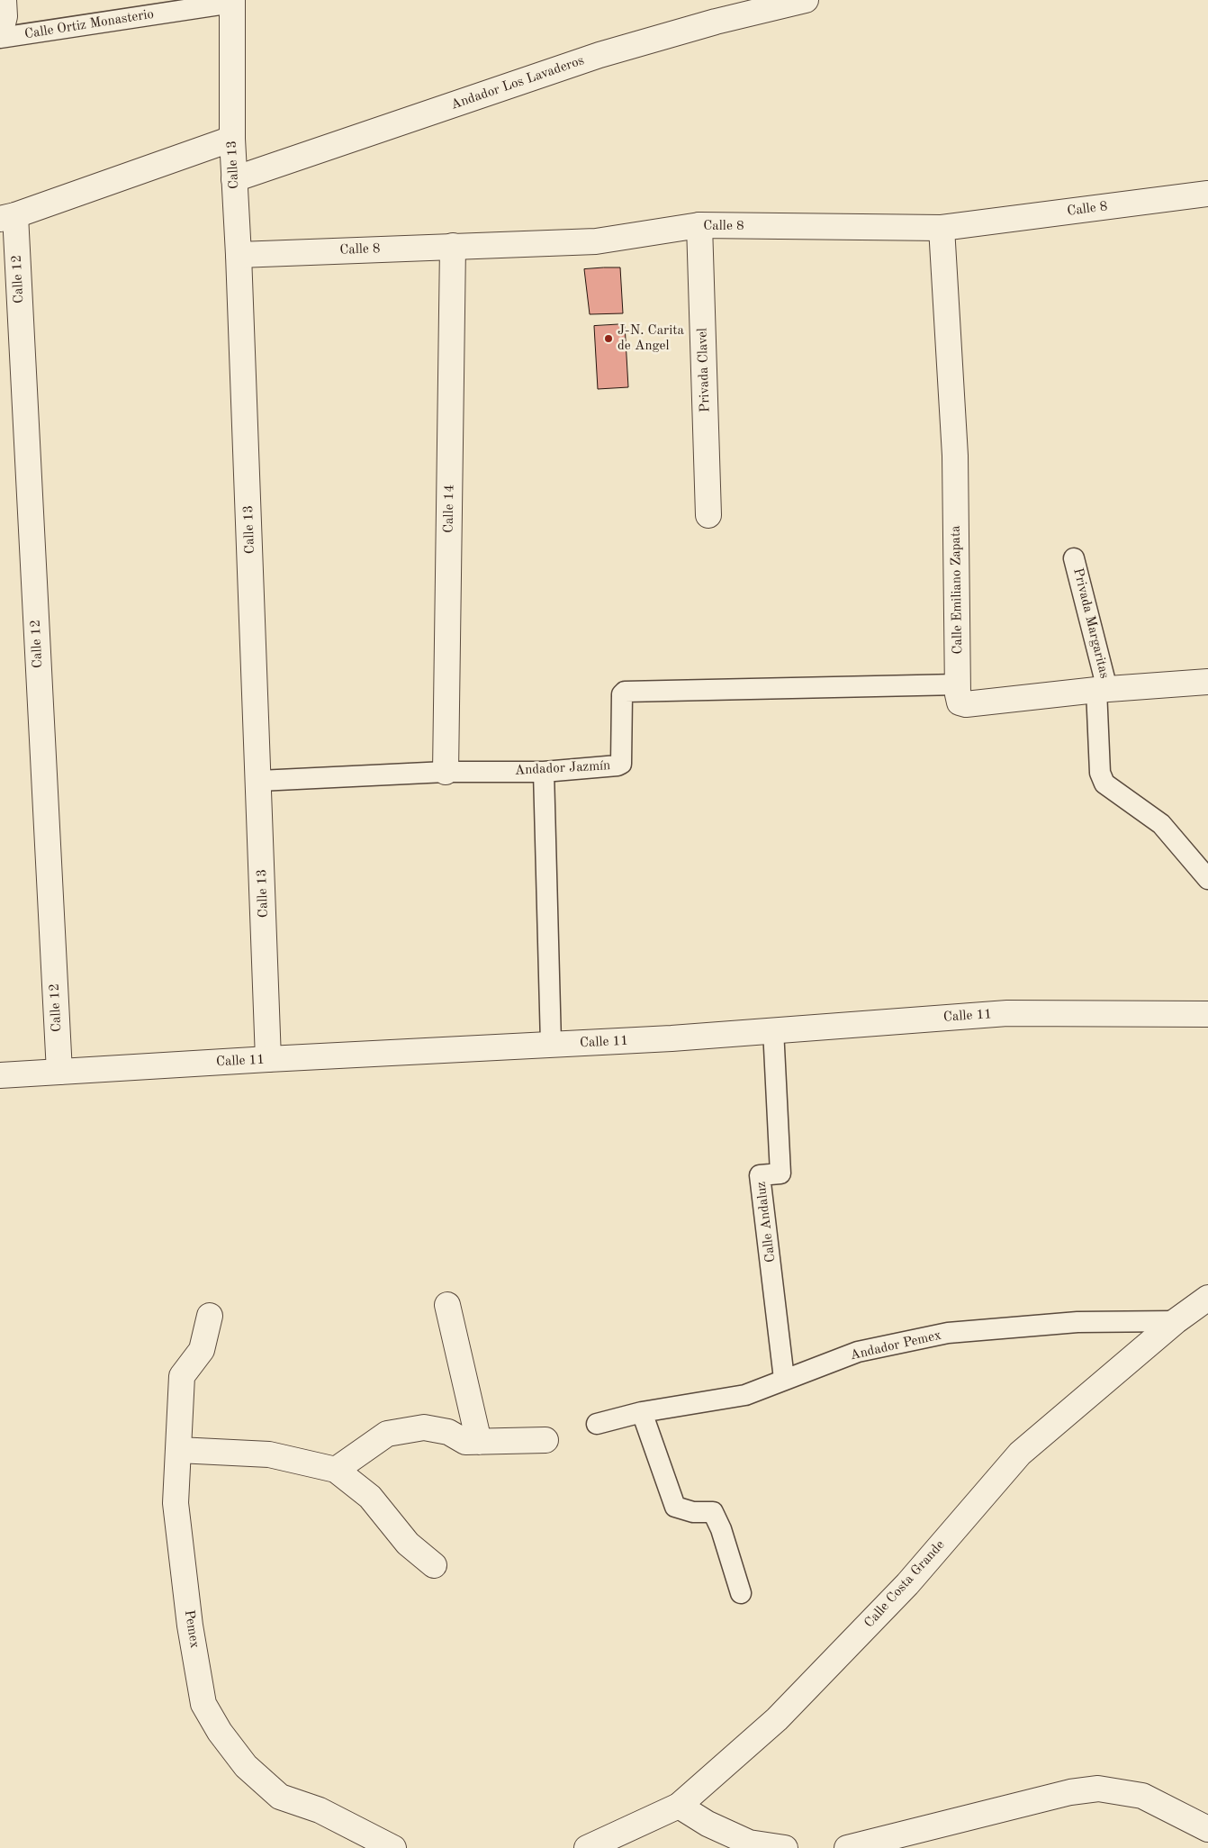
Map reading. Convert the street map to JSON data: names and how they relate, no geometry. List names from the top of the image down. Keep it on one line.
{"streets":{"street":["Calle Ortiz Monasterio","Andador Los Lavaderos","Calle 13","Calle 8","Calle 12","Privada Clavel","Calle 14","Calle Emiliano Zapata","Privada Margaritas","Andador Jazmín","Calle 11","Calle Andaluz","Andador Pemex","Calle Costa Grande","Pemex"]},"crossings":[["Calle Ortiz Monasterio","Calle 13"],["Andador Los Lavaderos","Calle 13"],["Calle 13","Calle 8"],["Calle 13","Andador Jazmín"],["Calle 13","Calle 11"],["Calle 8","Privada Clavel"],["Calle 8","Calle 14"],["Calle 8","Calle Emiliano Zapata"],["Calle 12","Calle 11"],["Calle 14","Andador Jazmín"],["Calle Emiliano Zapata","Privada Margaritas"],["Calle Emiliano Zapata","Andador Jazmín"],["Calle 11","Calle Andaluz"],["Calle Andaluz","Andador Pemex"],["Andador Pemex","Calle Costa Grande"]],"places":["J-N. Carita de Angel"]}
